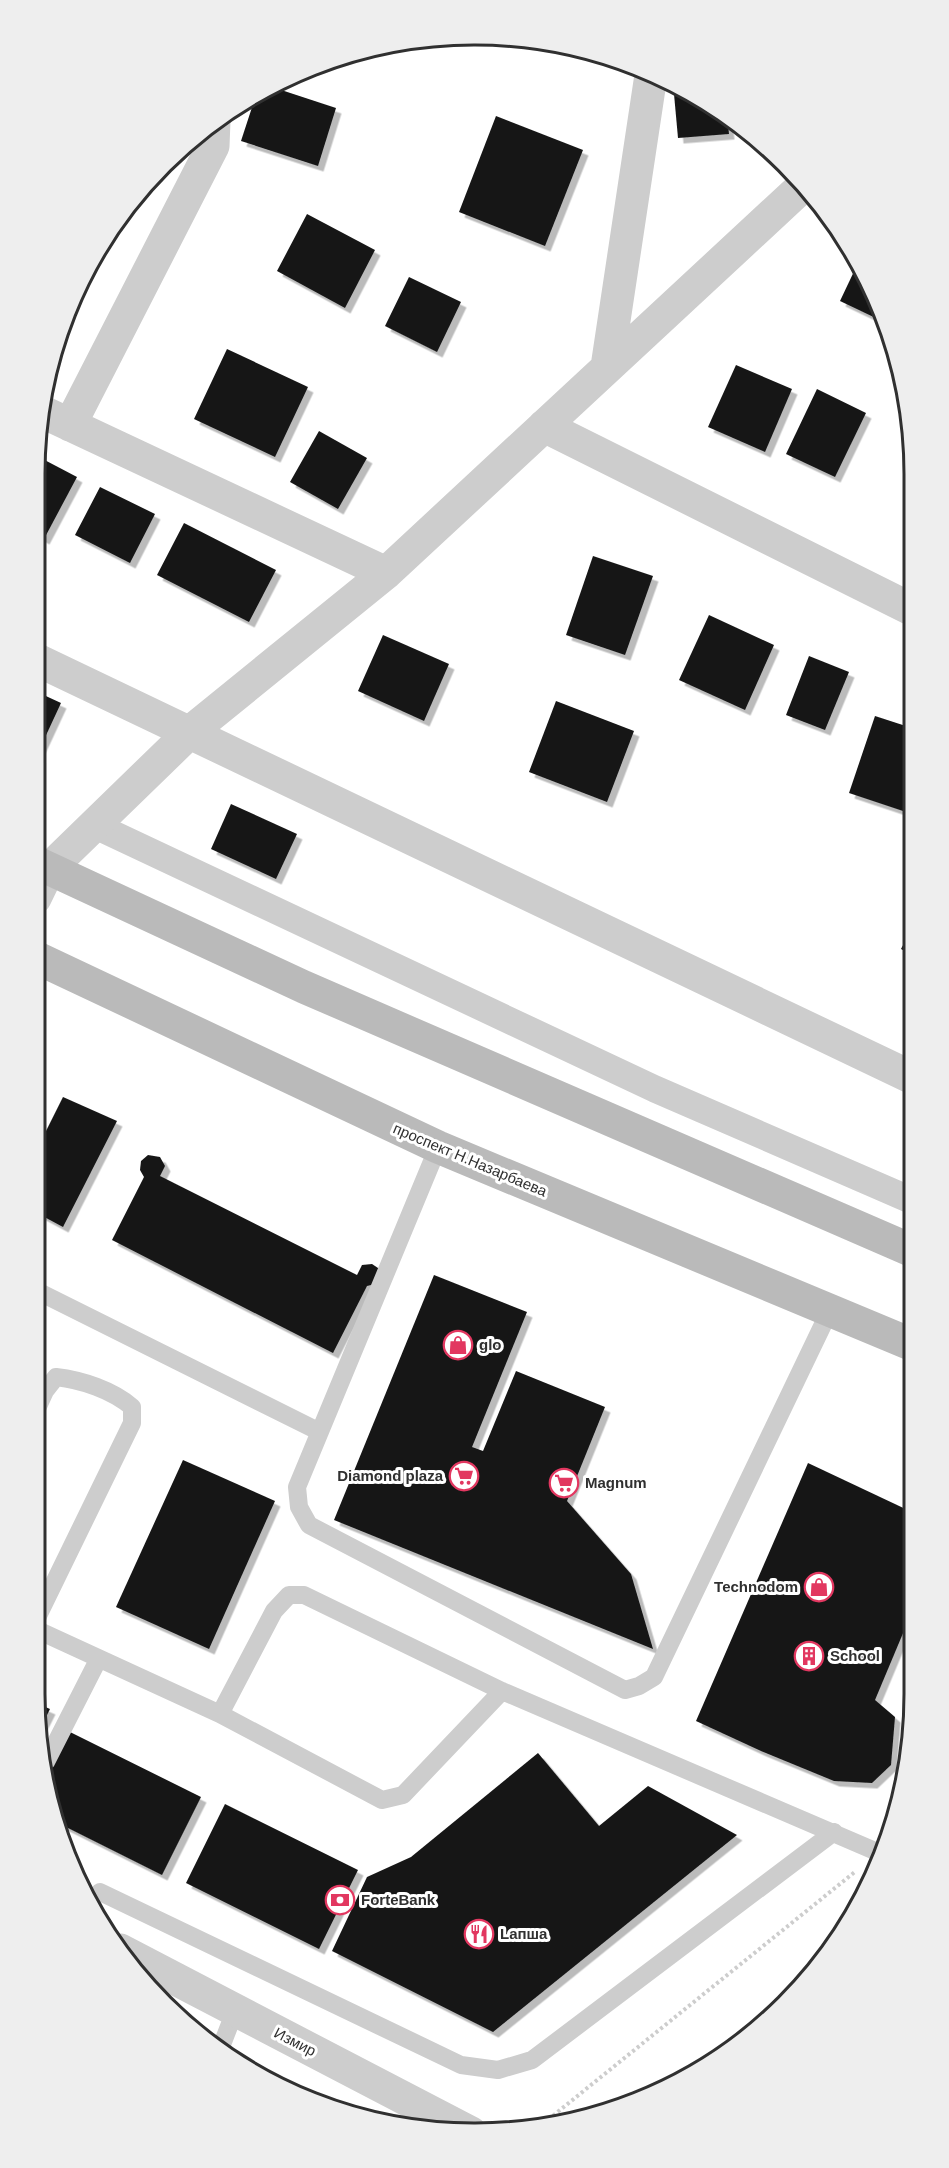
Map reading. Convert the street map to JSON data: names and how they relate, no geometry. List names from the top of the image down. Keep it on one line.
{"streets":{"main road":["проспект Н.Назарбаева"],"street":["Измир"]},"places":{"shop":["glo","Technodom"],"supermarket":["Diamond plaza","Magnum"],"building":["School"],"bank":["ForteBank"],"restaurant":["Lапша"]}}
